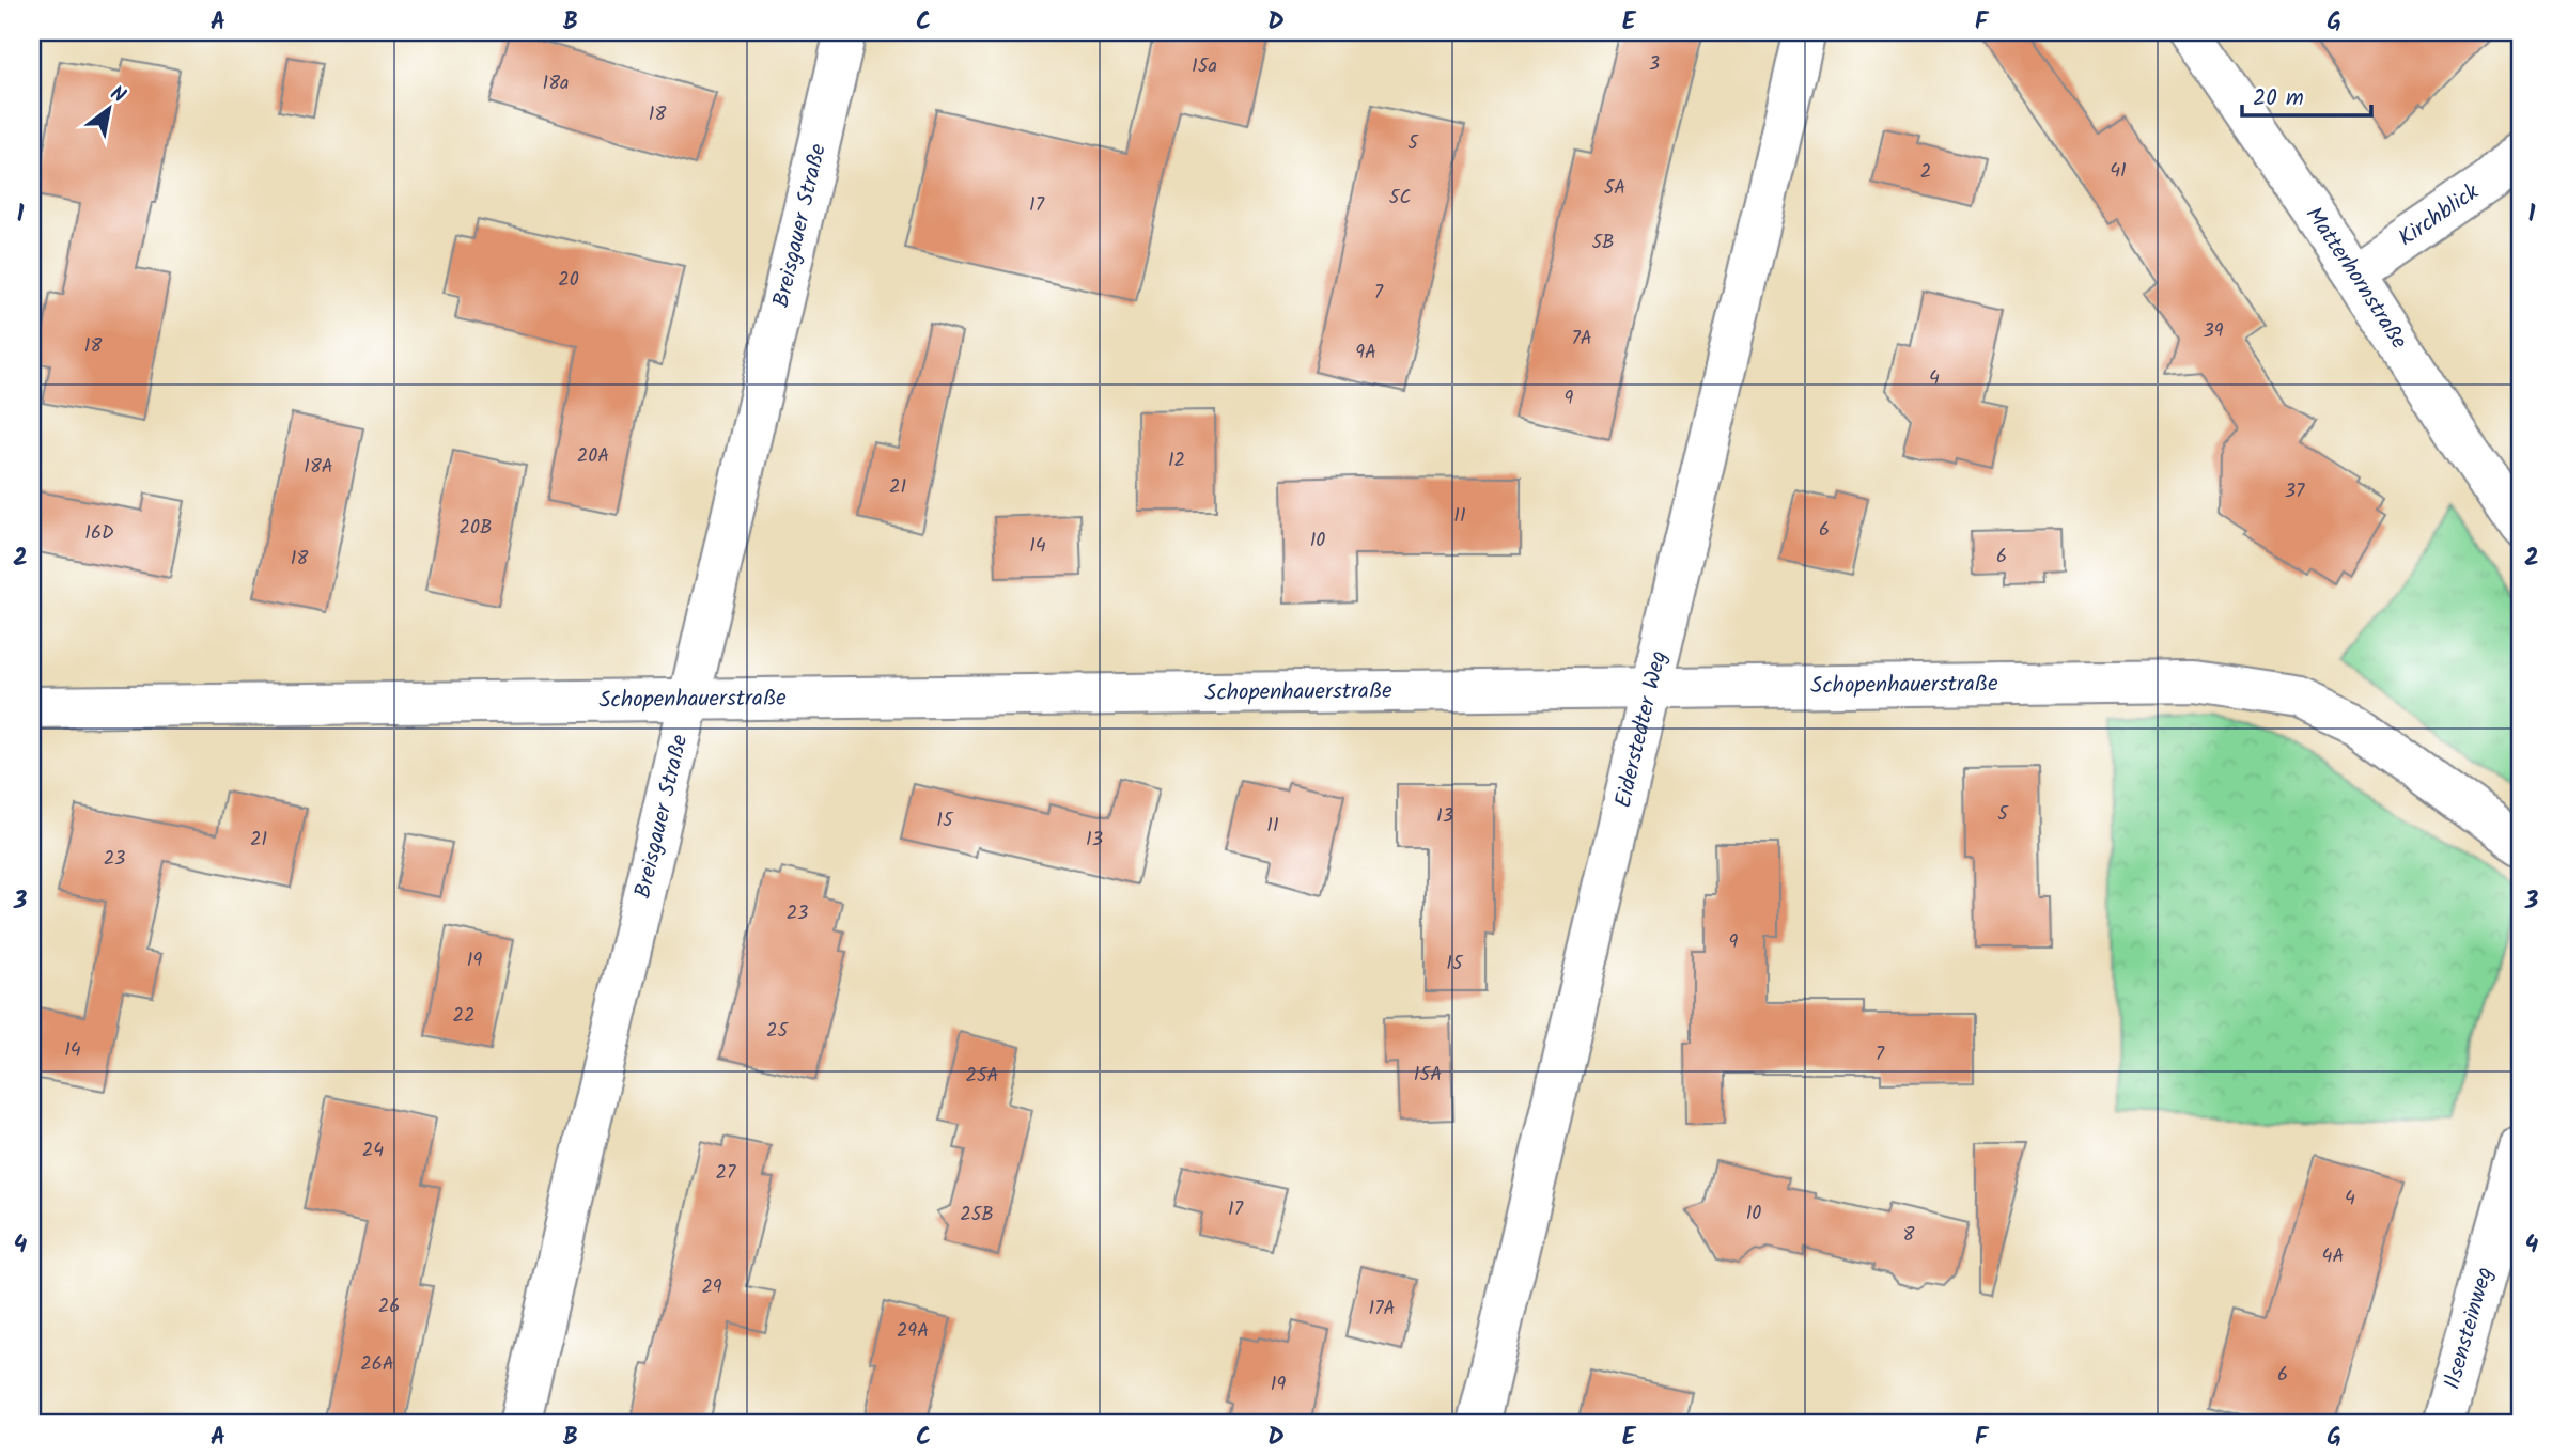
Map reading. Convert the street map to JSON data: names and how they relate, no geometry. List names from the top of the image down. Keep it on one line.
{"streets":{"street":["Kirchblick","Breisgauer Straße","Matterhornstraße","Schopenhauerstraße","Eiderstedter Weg","Ilsensteinweg"]},"crossings":[["Kirchblick","Matterhornstraße"],["Breisgauer Straße","Schopenhauerstraße"],["Schopenhauerstraße","Eiderstedter Weg"]],"house_numbers":["3","15a","18a","18","5","41","2","5A","5C","17","5B","20","7","39","7A","18","9A","4","9","20A","12","18A","21","37","11","20B","6","16D","10","14","6","18","5","13","15","11","21","13","23","23","9","19","15","22","25","14","7","15A","25A","24","27","4","17","10","25B","8","4A","29","26","17A","29A","26A","6","19"],"scale_bar":"20 m","north":"top right","grid":{"columns":["A","B","C","D","E","F","G"],"rows":["1","2","3","4"]}}
